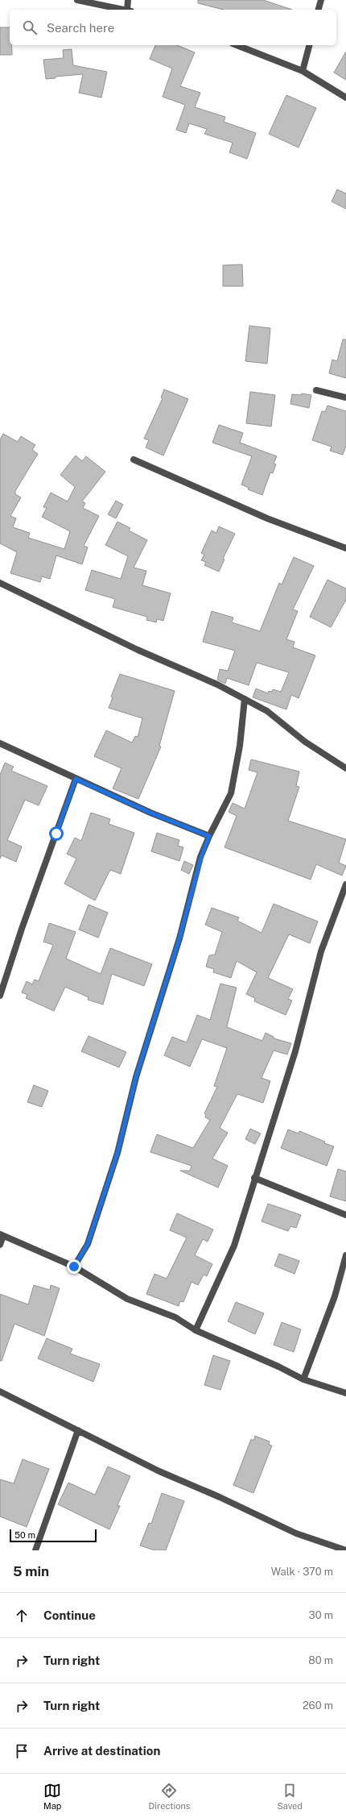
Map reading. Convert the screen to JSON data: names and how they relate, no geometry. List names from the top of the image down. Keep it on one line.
{"scale_bar":"50 m","page":{"search":"Search here","scale":"50 m","heading":["5 min","Walk · 370 m"],"list":[["Continue","30 m"],["Turn right","80 m"],["Turn right","260 m"],"Arrive at destination"],"nav":["Map","Directions","Saved"]}}
